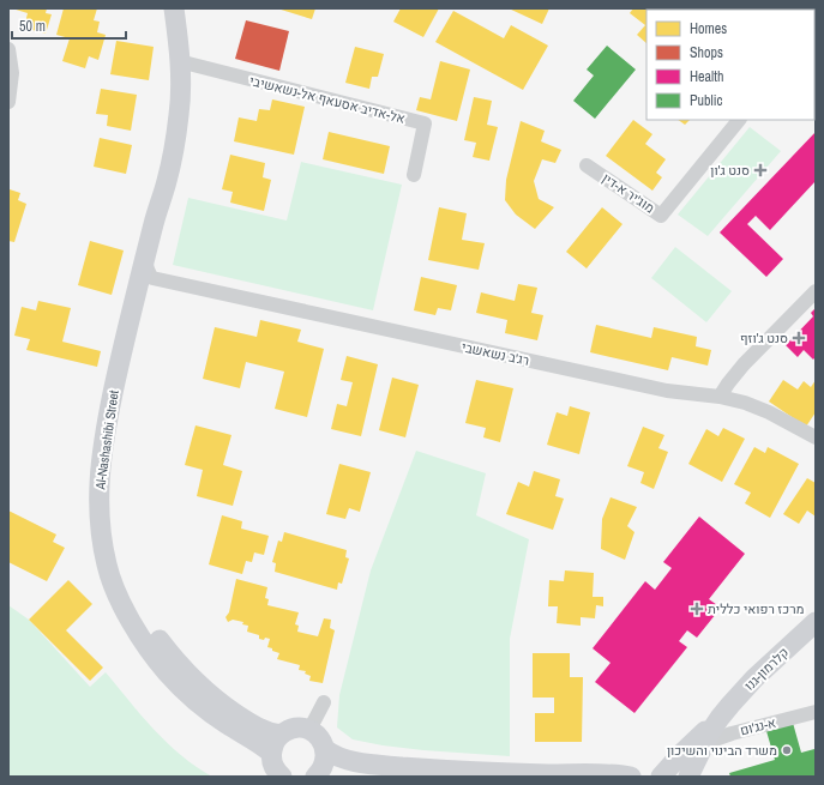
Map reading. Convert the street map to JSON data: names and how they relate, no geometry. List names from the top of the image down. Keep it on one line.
{"streets":{"street":["אל-אדיב אסעאף אל-נשאשיבי","מוג'יר א-דין","רג'ב נשאשבי","Al-Nashashibi Street","קלרמון-גנו","א-נג'ום"]},"crossings":[["אל-אדיב אסעאף אל-נשאשיבי","Al-Nashashibi Street"],["רג'ב נשאשבי","Al-Nashashibi Street"],["קלרמון-גנו","א-נג'ום"]],"places":{"health":["סנט ג'ון","סנט ג'וזף","מרכז רפואי כללית"],"other":["משרד הבינוי והשיכון"]},"legend":["Homes","Shops","Health","Public"],"scale_bar":"50 m"}
